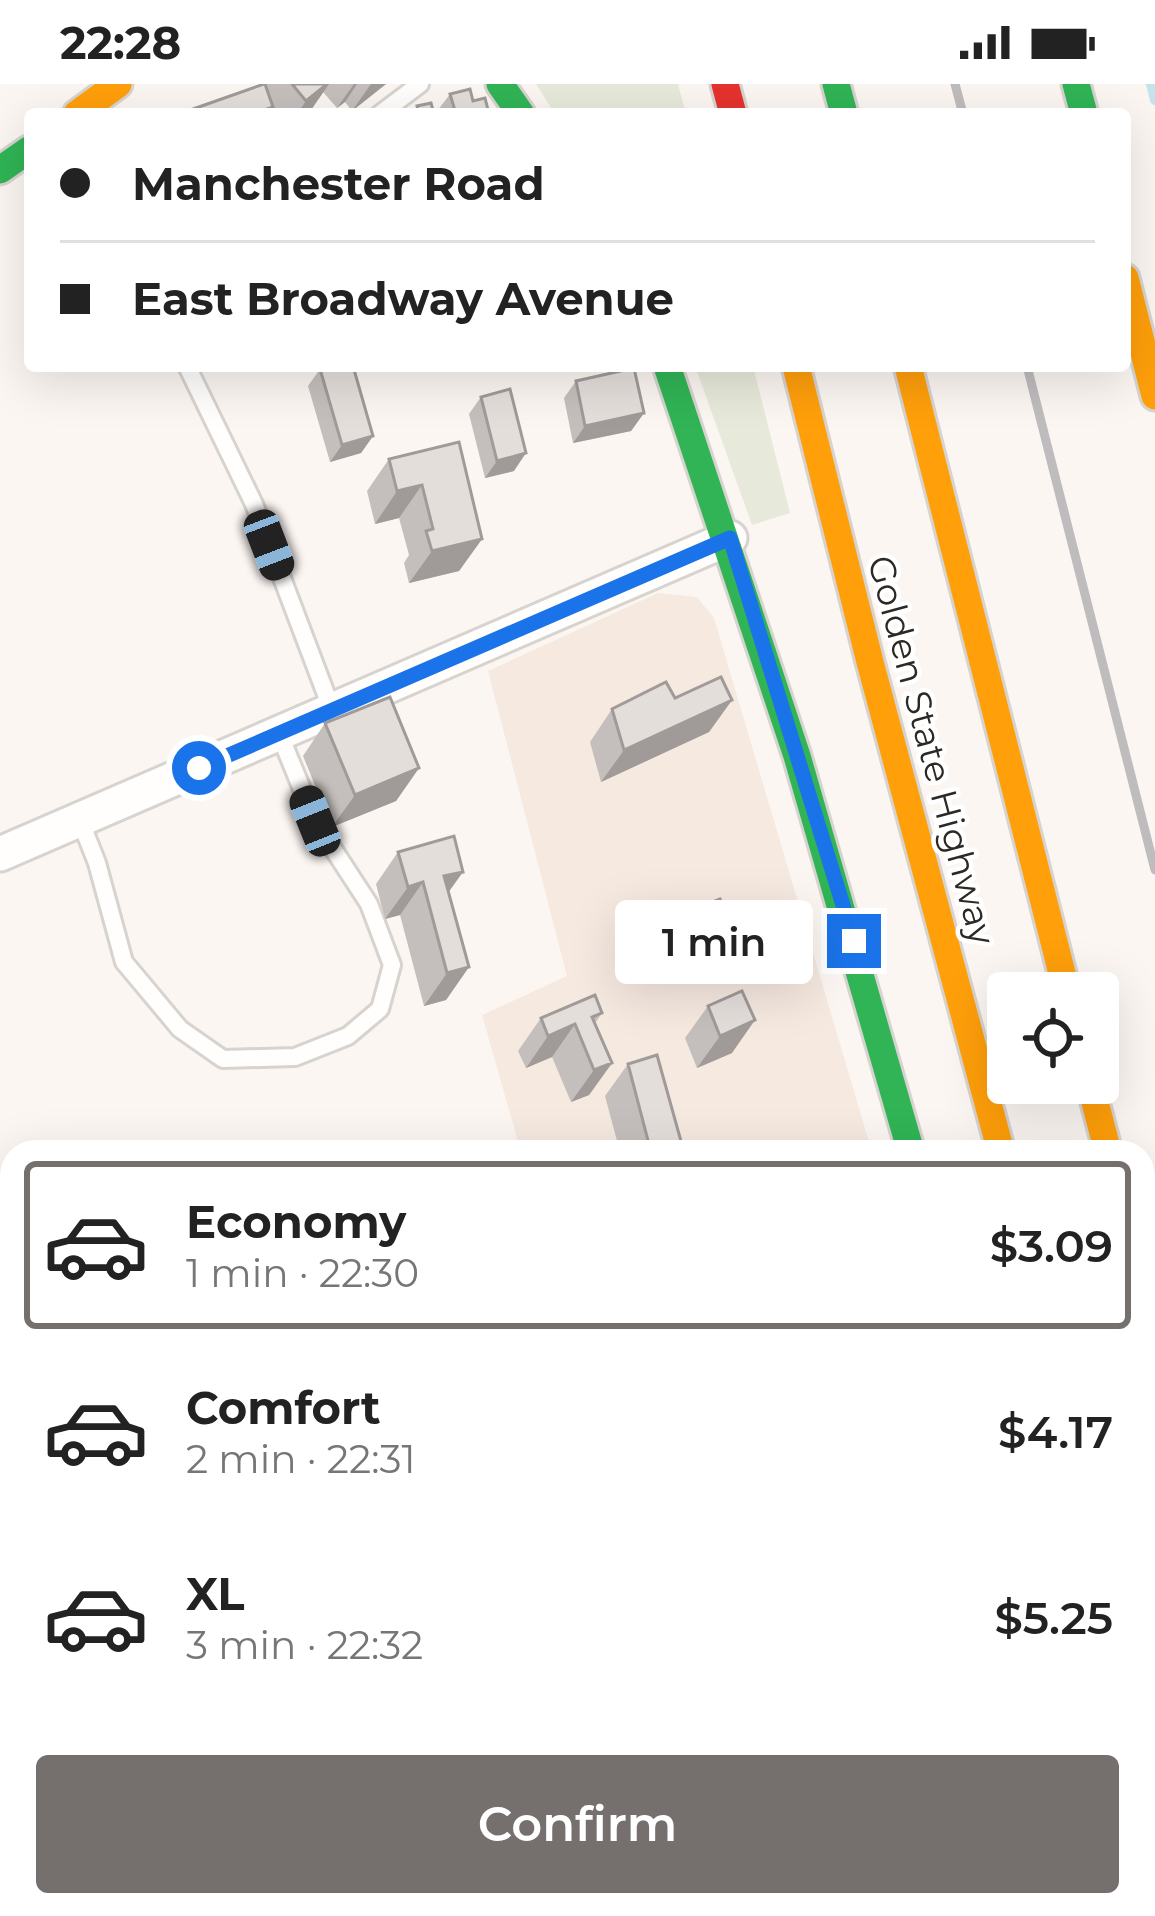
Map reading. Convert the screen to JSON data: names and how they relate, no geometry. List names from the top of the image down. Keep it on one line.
{"streets":{"main road":["Golden State Highway"]},"page":{"status":"22:28","banner":["Manchester Road","East Broadway Avenue"],"bubble":"1 min","list":[{"name":"Economy","note":"1 min · 22:30","value":"$3.09"},{"name":"Comfort","note":"2 min · 22:31","value":"$4.17"},{"name":"XL","note":"3 min · 22:32","value":"$5.25"}],"buttons":"Confirm"}}
